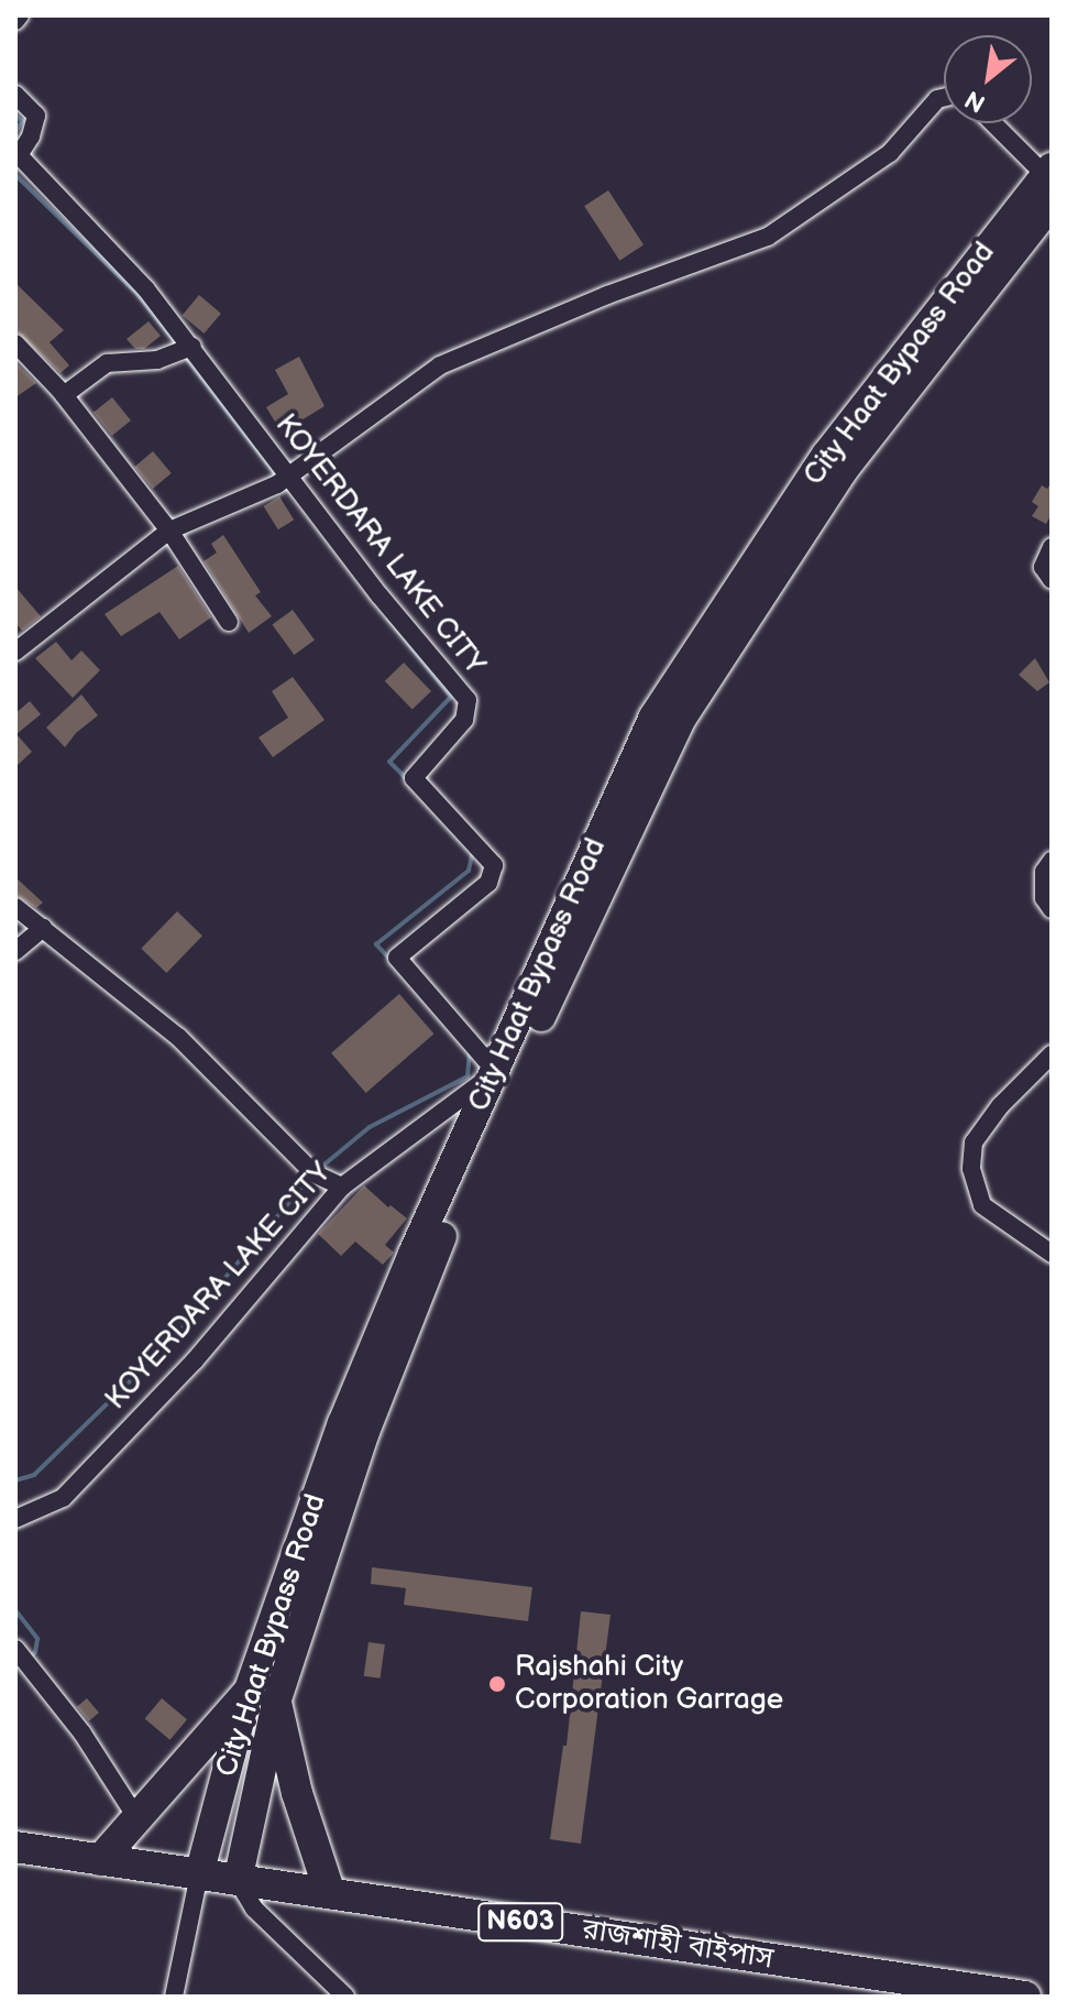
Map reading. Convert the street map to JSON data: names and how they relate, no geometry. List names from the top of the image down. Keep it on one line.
{"streets":{"highway":["N603","রাজশাহী বাইপাস"],"main road":["City Haat Bypass Road"],"street":["KOYERDARA LAKE CITY"]},"crossings":[["City Haat Bypass Road","KOYERDARA LAKE CITY"],["City Haat Bypass Road","রাজশাহী বাইপাস"]],"places":["Rajshahi City Corporation Garrage"],"north":"bottom left"}
